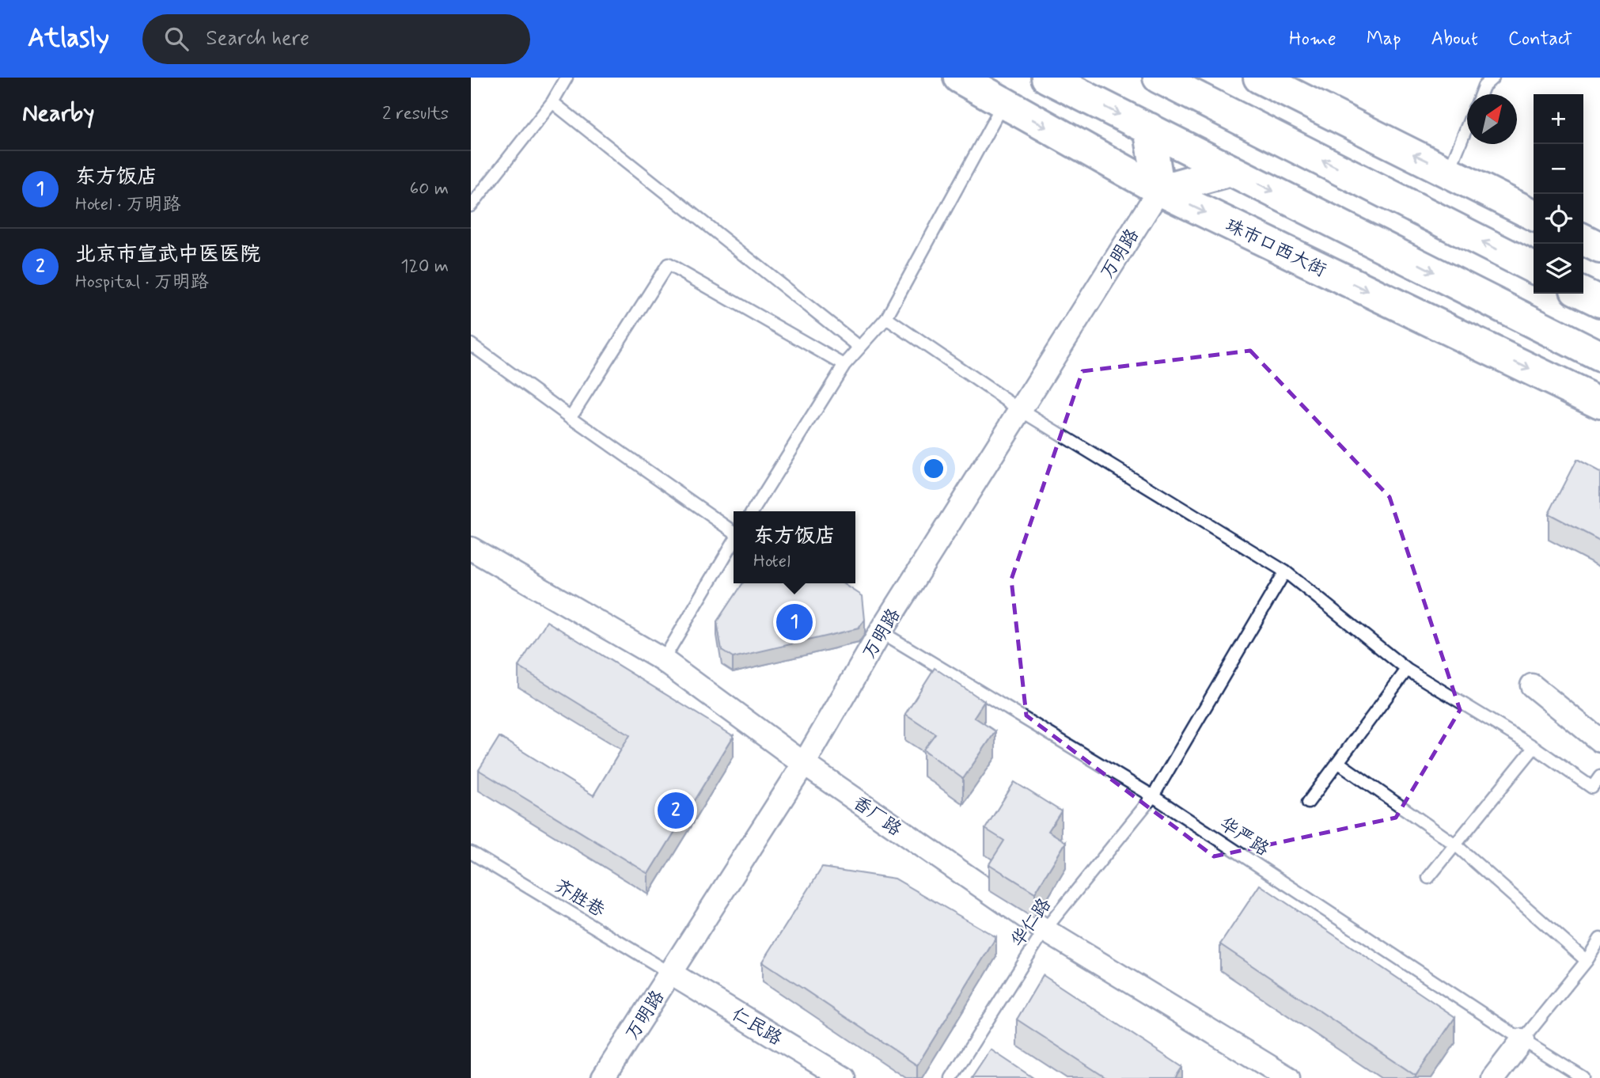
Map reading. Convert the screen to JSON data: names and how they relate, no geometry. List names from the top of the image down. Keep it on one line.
{"streets":{"main road":["珠市口西大街"],"street":["万明路","香厂路","仁民路"],"lane":["华严路","齐胜巷","华仁路"]},"crossings":[["珠市口西大街","万明路"],["万明路","香厂路"],["万明路","华严路"],["万明路","齐胜巷"],["万明路","仁民路"],["香厂路","华仁路"],["华严路","华仁路"],["齐胜巷","仁民路"]],"north":"top right","page":{"header":"Atlasly","search":"Search here","nav":["Home","Map","About","Contact"],"heading":["Nearby","2 results"],"map_buttons":["+","−"],"list":[{"mark":"1","name":"东方饭店","note":"Hotel · 万明路","value":"60 m"},{"mark":"2","name":"北京市宣武中医医院","note":"Hospital · 万明路","value":"120 m"}],"popup":["东方饭店","Hotel"],"pins":["1","2"]}}
